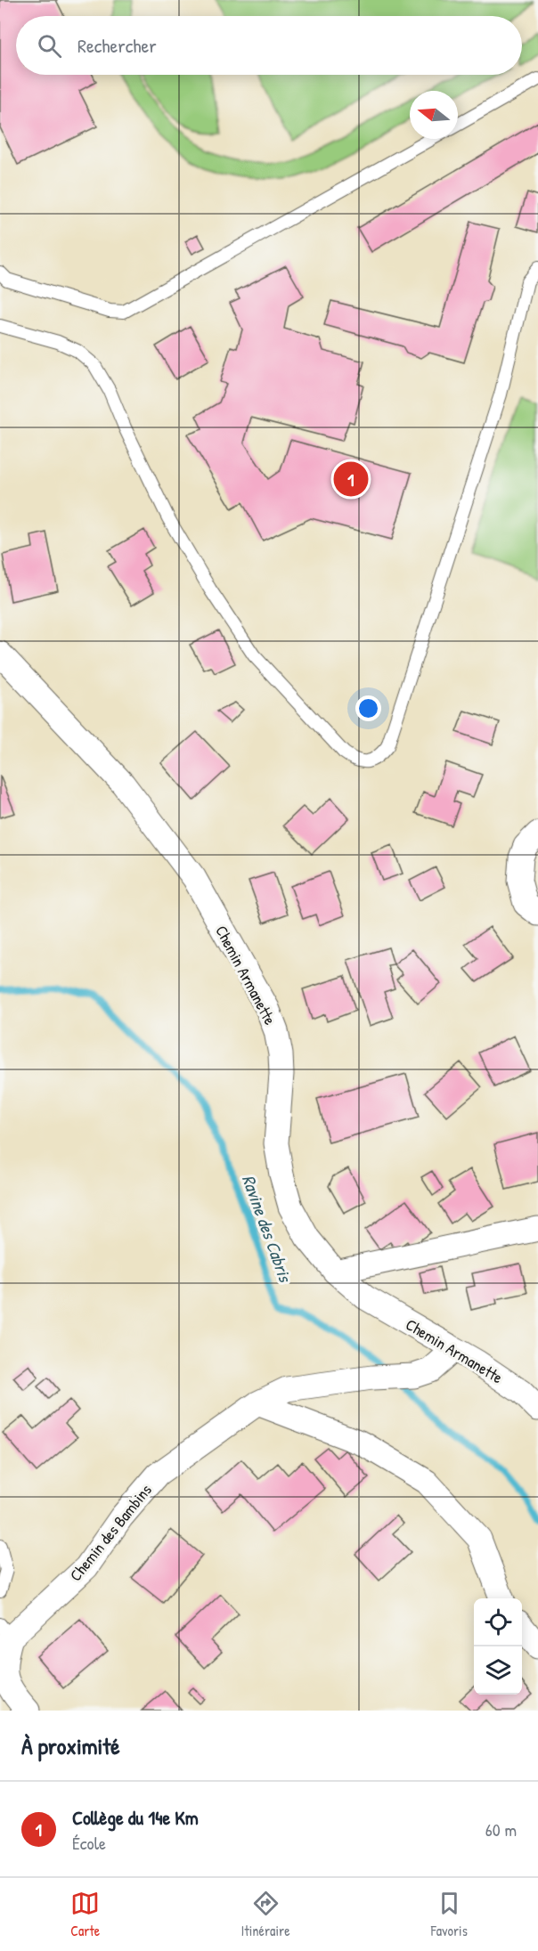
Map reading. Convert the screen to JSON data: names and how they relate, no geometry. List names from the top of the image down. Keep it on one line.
{"streets":{"street":["Chemin Armanette","Chemin des Bambins"]},"crossings":[["Chemin Armanette","Chemin des Bambins"]],"water":["Ravine des Cabris"],"north":"left","page":{"search":"Rechercher","pins":"1","heading":"À proximité","list":[{"mark":"1","name":"Collège du 14e Km","note":"École","value":"60 m"}],"nav":["Carte","Itinéraire","Favoris"]}}
